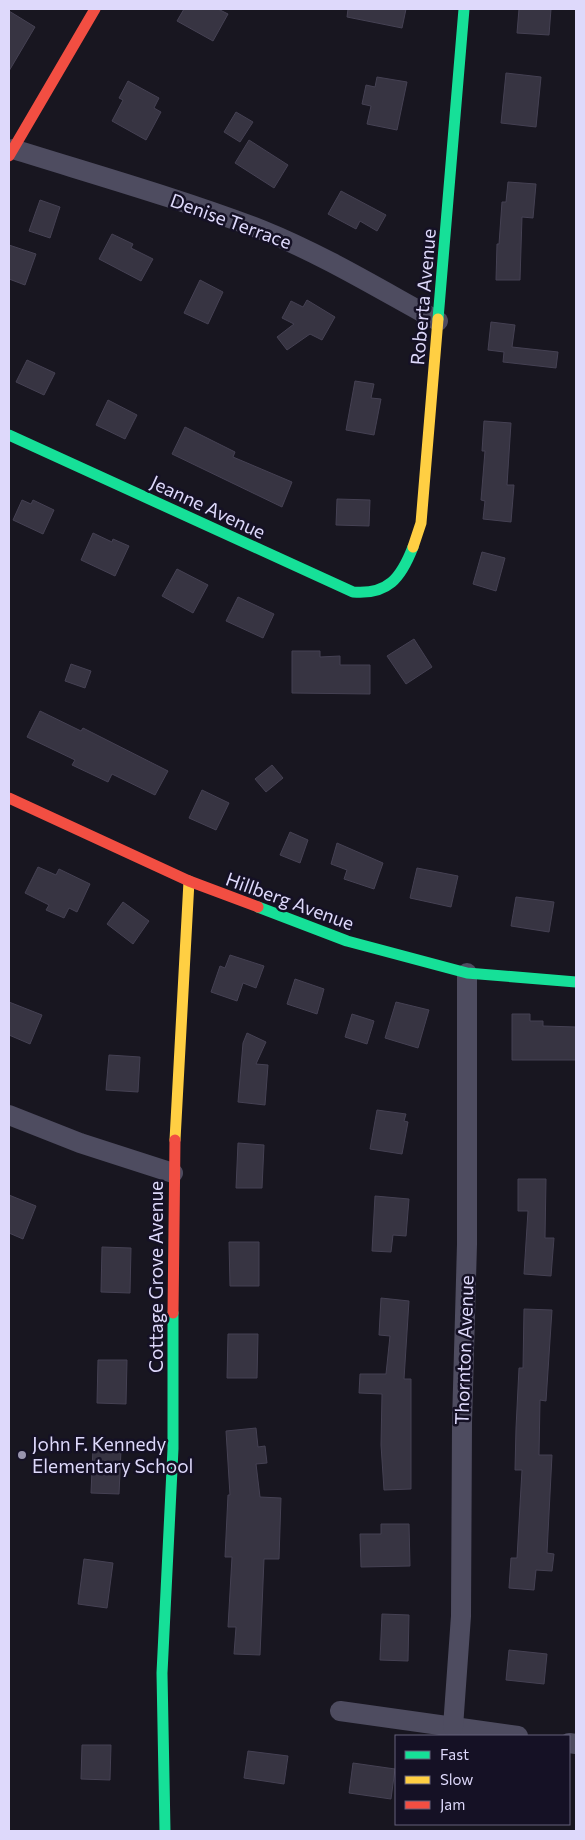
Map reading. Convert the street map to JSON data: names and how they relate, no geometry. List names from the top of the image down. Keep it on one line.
{"streets":{"street":["Denise Terrace","Roberta Avenue","Jeanne Avenue","Hillberg Avenue","Cottage Grove Avenue","Thornton Avenue"]},"crossings":[["Denise Terrace","Roberta Avenue"],["Roberta Avenue","Jeanne Avenue"],["Hillberg Avenue","Cottage Grove Avenue"],["Hillberg Avenue","Thornton Avenue"]],"places":["John F. Kennedy Elementary School"],"legend":["Fast","Slow","Jam"]}
